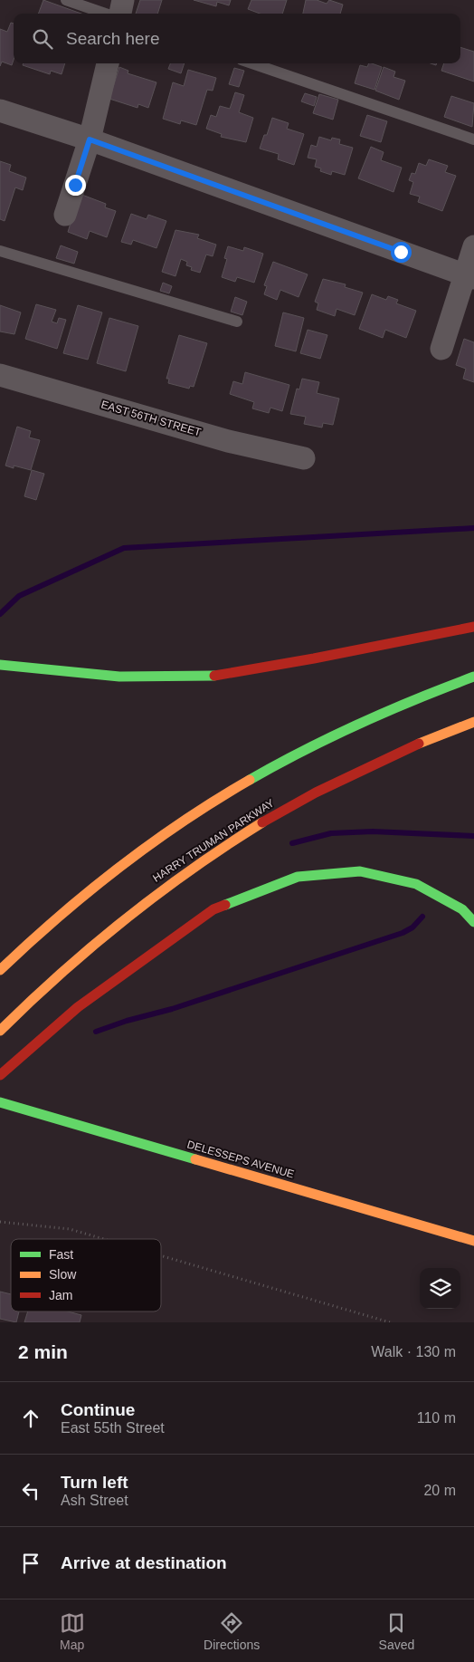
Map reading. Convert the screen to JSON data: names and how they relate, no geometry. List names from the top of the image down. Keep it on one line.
{"streets":{"main road":["HARRY TRUMAN PARKWAY","DELESSEPS AVENUE"],"street":["EAST 56TH STREET"]},"legend":["Fast","Slow","Jam"],"page":{"search":"Search here","heading":["2 min","Walk · 130 m"],"list":[["Continue","East 55th Street","110 m"],["Turn left","Ash Street","20 m"],"Arrive at destination"],"nav":["Map","Directions","Saved"]}}
